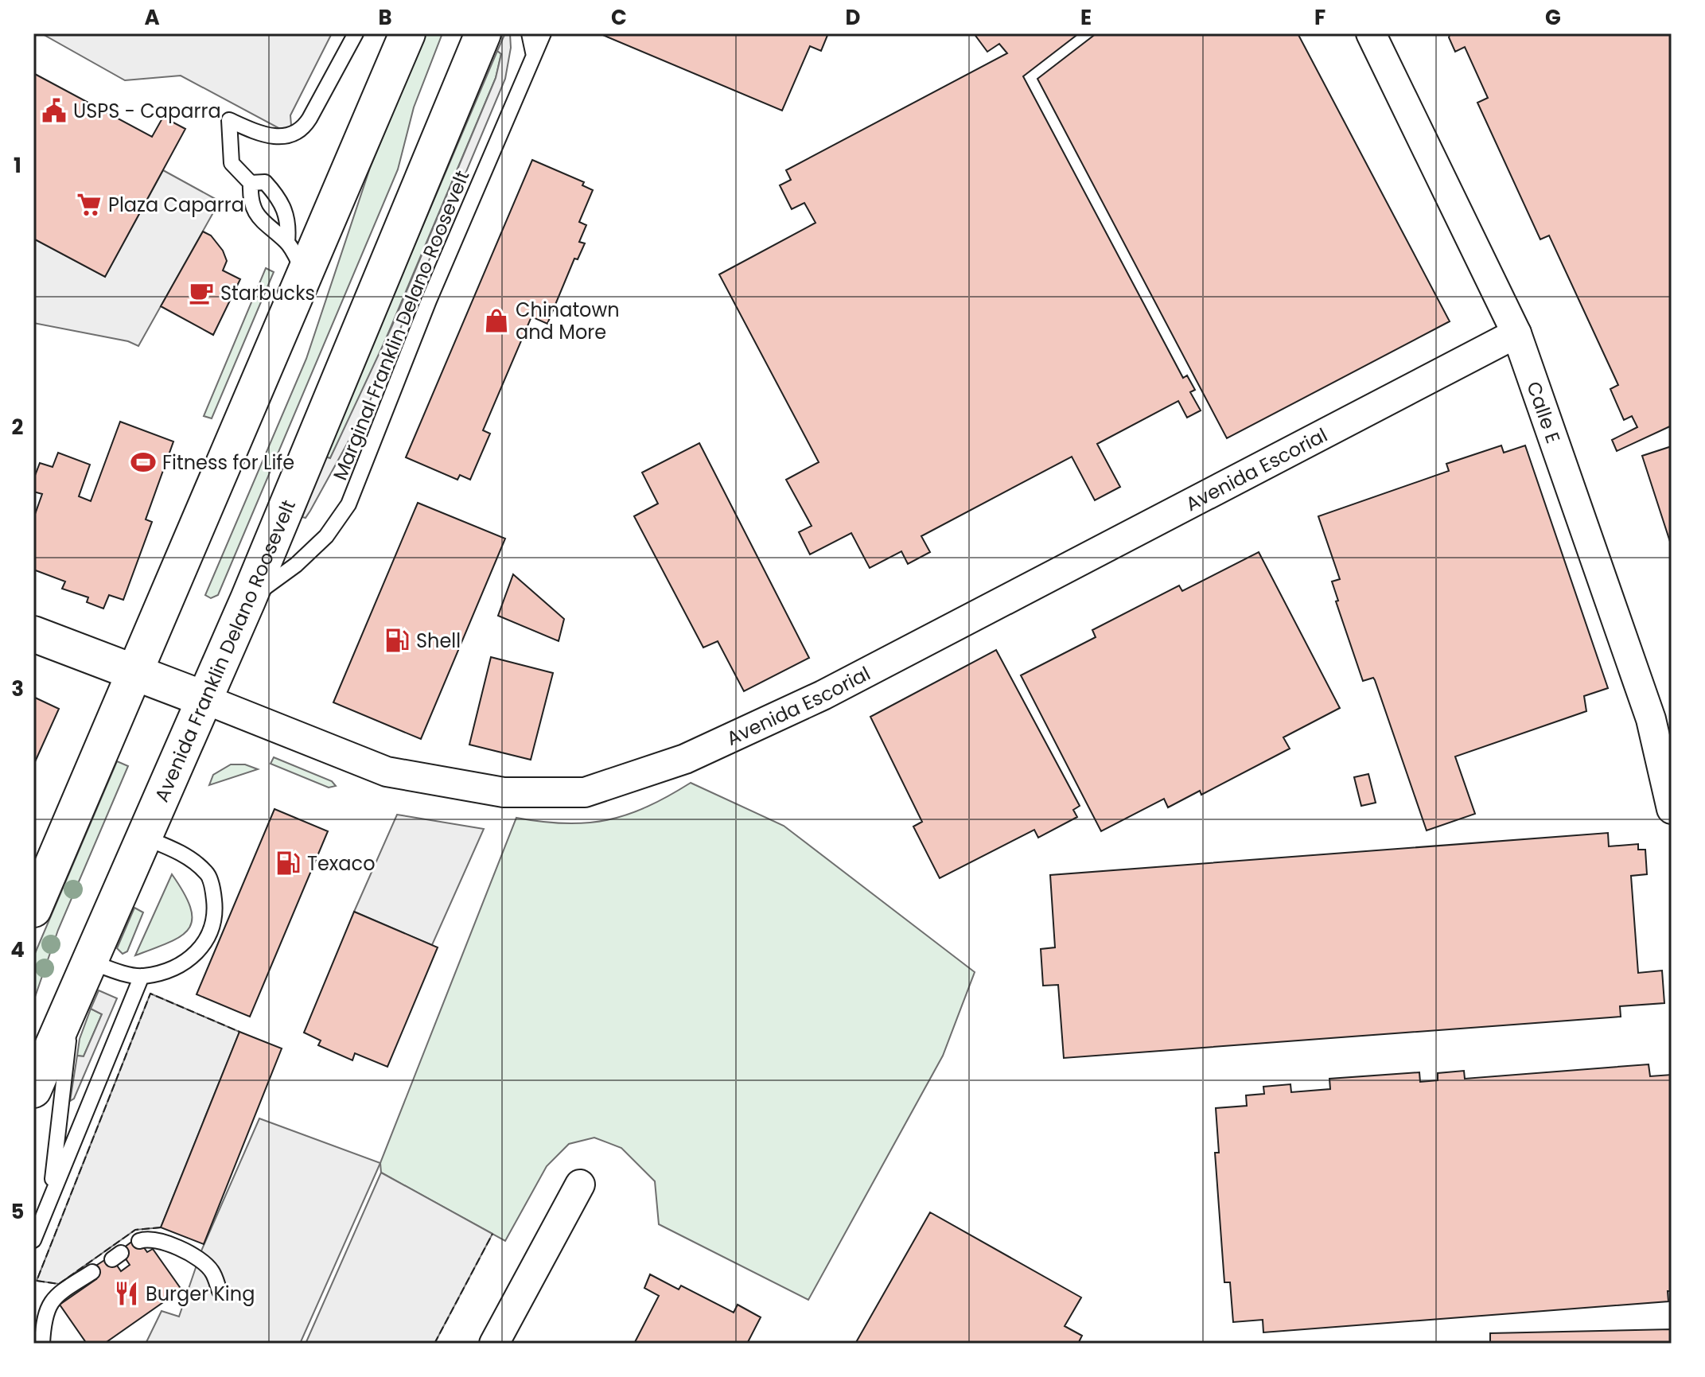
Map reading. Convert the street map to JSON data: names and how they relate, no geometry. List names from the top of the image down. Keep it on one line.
{"streets":{"main road":["Avenida Escorial","Avenida Franklin Delano Roosevelt"],"street":["Calle E"],"lane":["Marginal Franklin Delano Roosevelt"]},"crossings":[["Marginal Franklin Delano Roosevelt","Avenida Franklin Delano Roosevelt"],["Calle E","Avenida Escorial"],["Avenida Escorial","Avenida Franklin Delano Roosevelt"]],"places":{"public building":["USPS - Caparra"],"supermarket":["Plaza Caparra"],"cafe":["Starbucks"],"shop":["Chinatown and More"],"sports":["Fitness for Life"],"fuel station":["Shell","Texaco"],"restaurant":["Burger King"]},"grid":{"columns":["A","B","C","D","E","F","G"],"rows":["1","2","3","4","5"]}}
